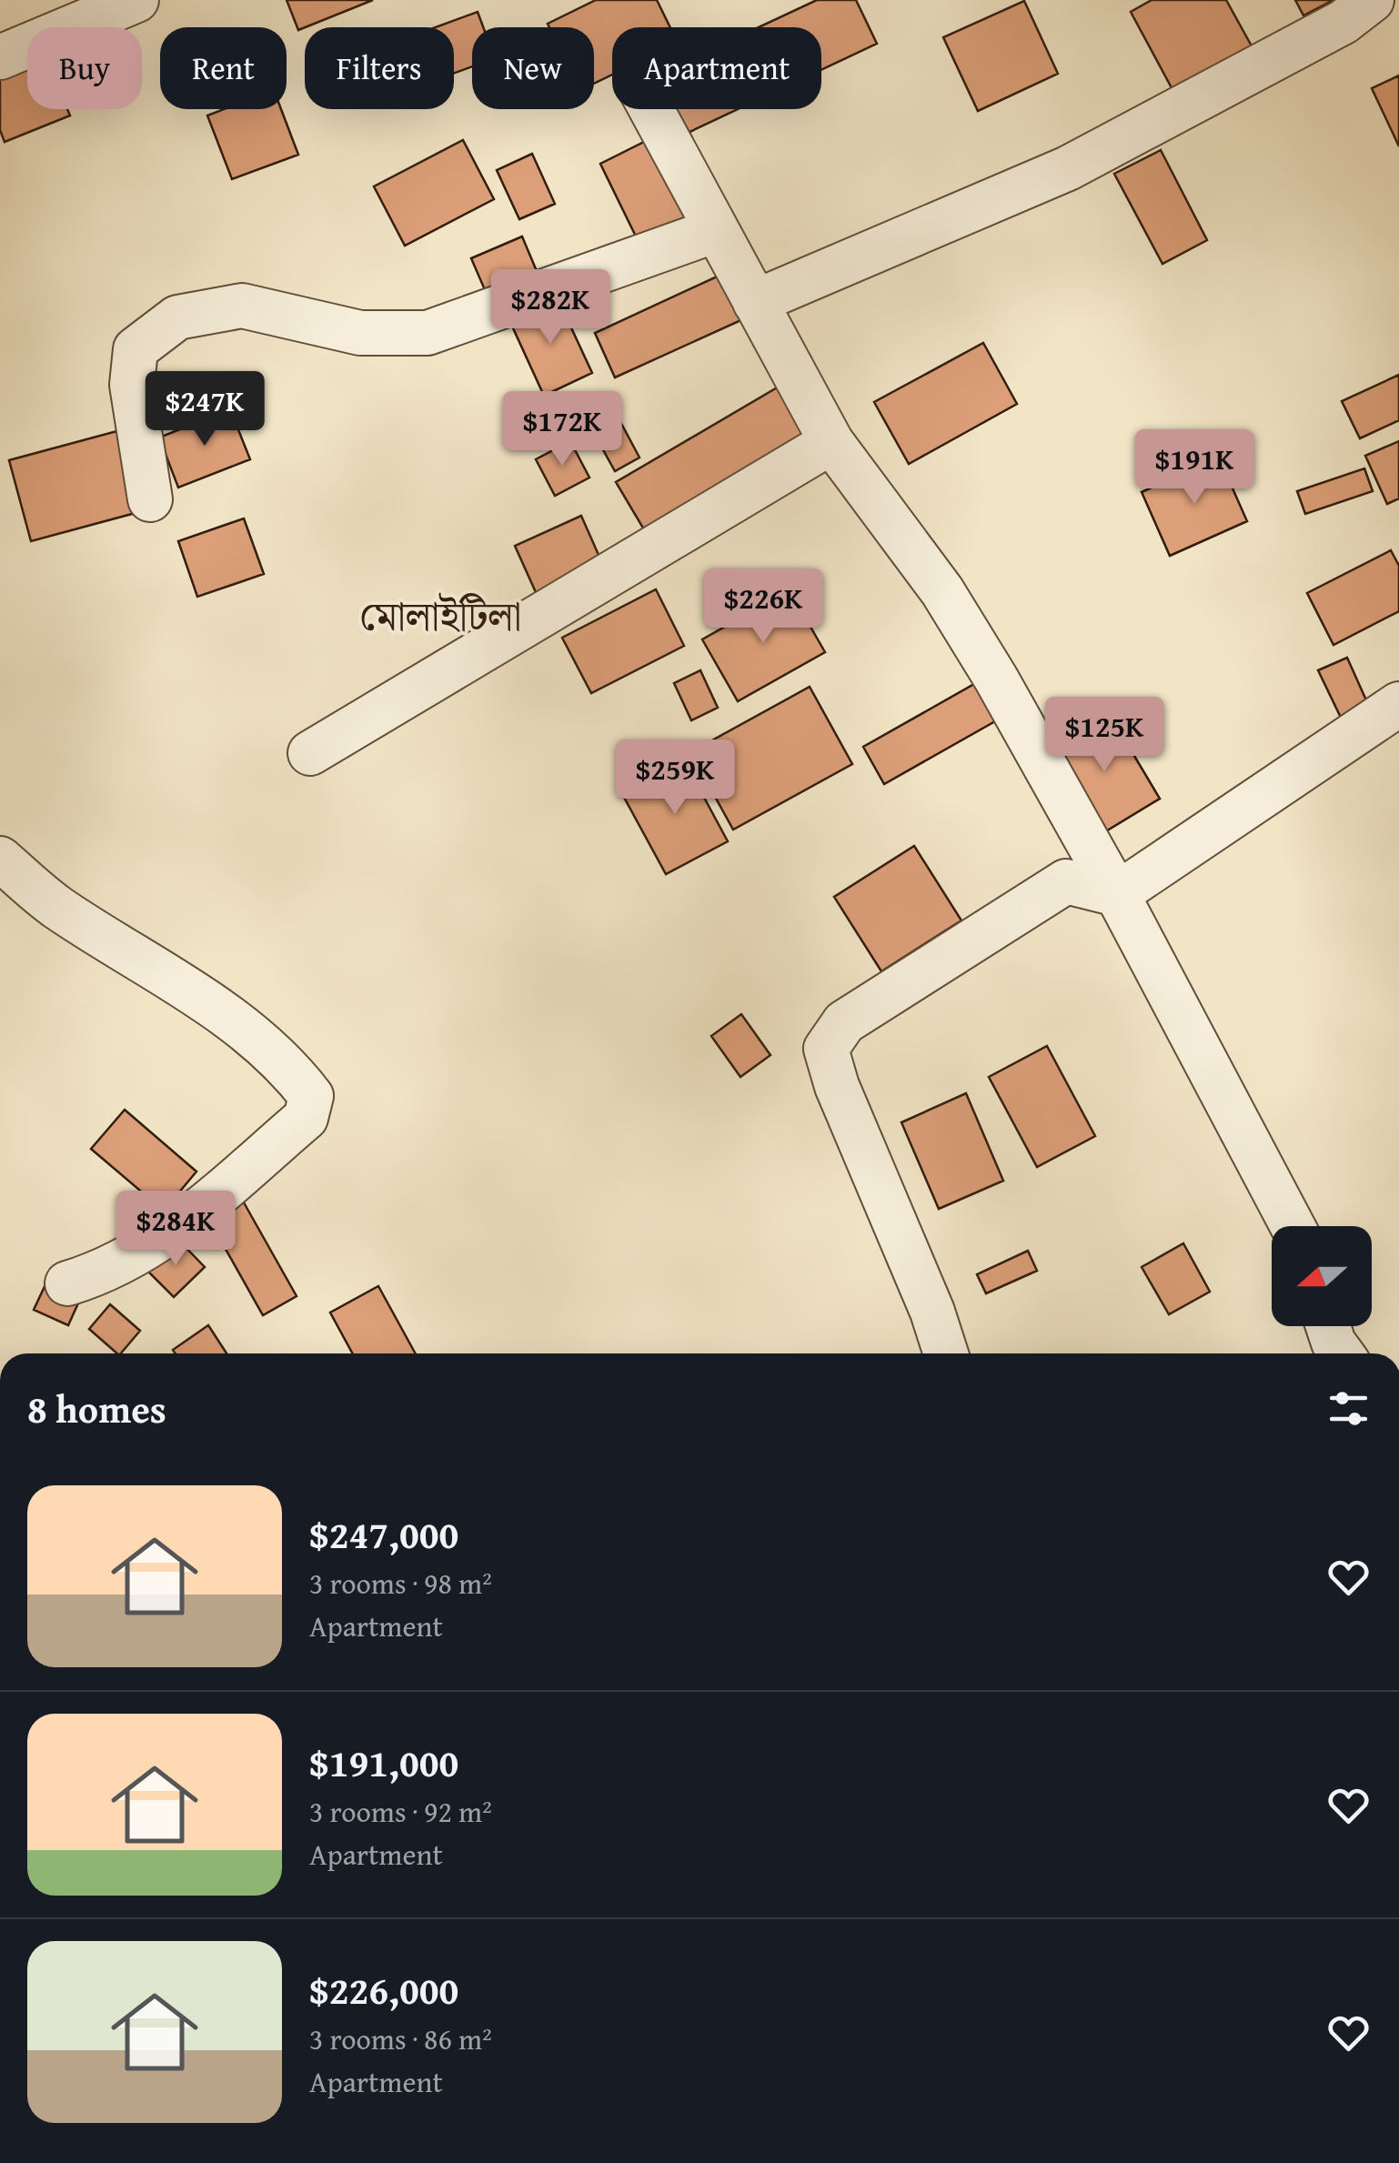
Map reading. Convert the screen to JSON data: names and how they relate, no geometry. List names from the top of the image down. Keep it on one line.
{"districts":["মোলাইটিলা"],"north":"left","page":{"chip":["Buy","Rent","Filters","New","Apartment"],"price":["$282K","$247K","$172K","$191K","$226K","$125K","$259K","$284K"],"heading":"8 homes","list":[{"name":"$247,000","note":"3 rooms · 98 m² · Apartment"},{"name":"$191,000","note":"3 rooms · 92 m² · Apartment"},{"name":"$226,000","note":"3 rooms · 86 m² · Apartment"}]}}
